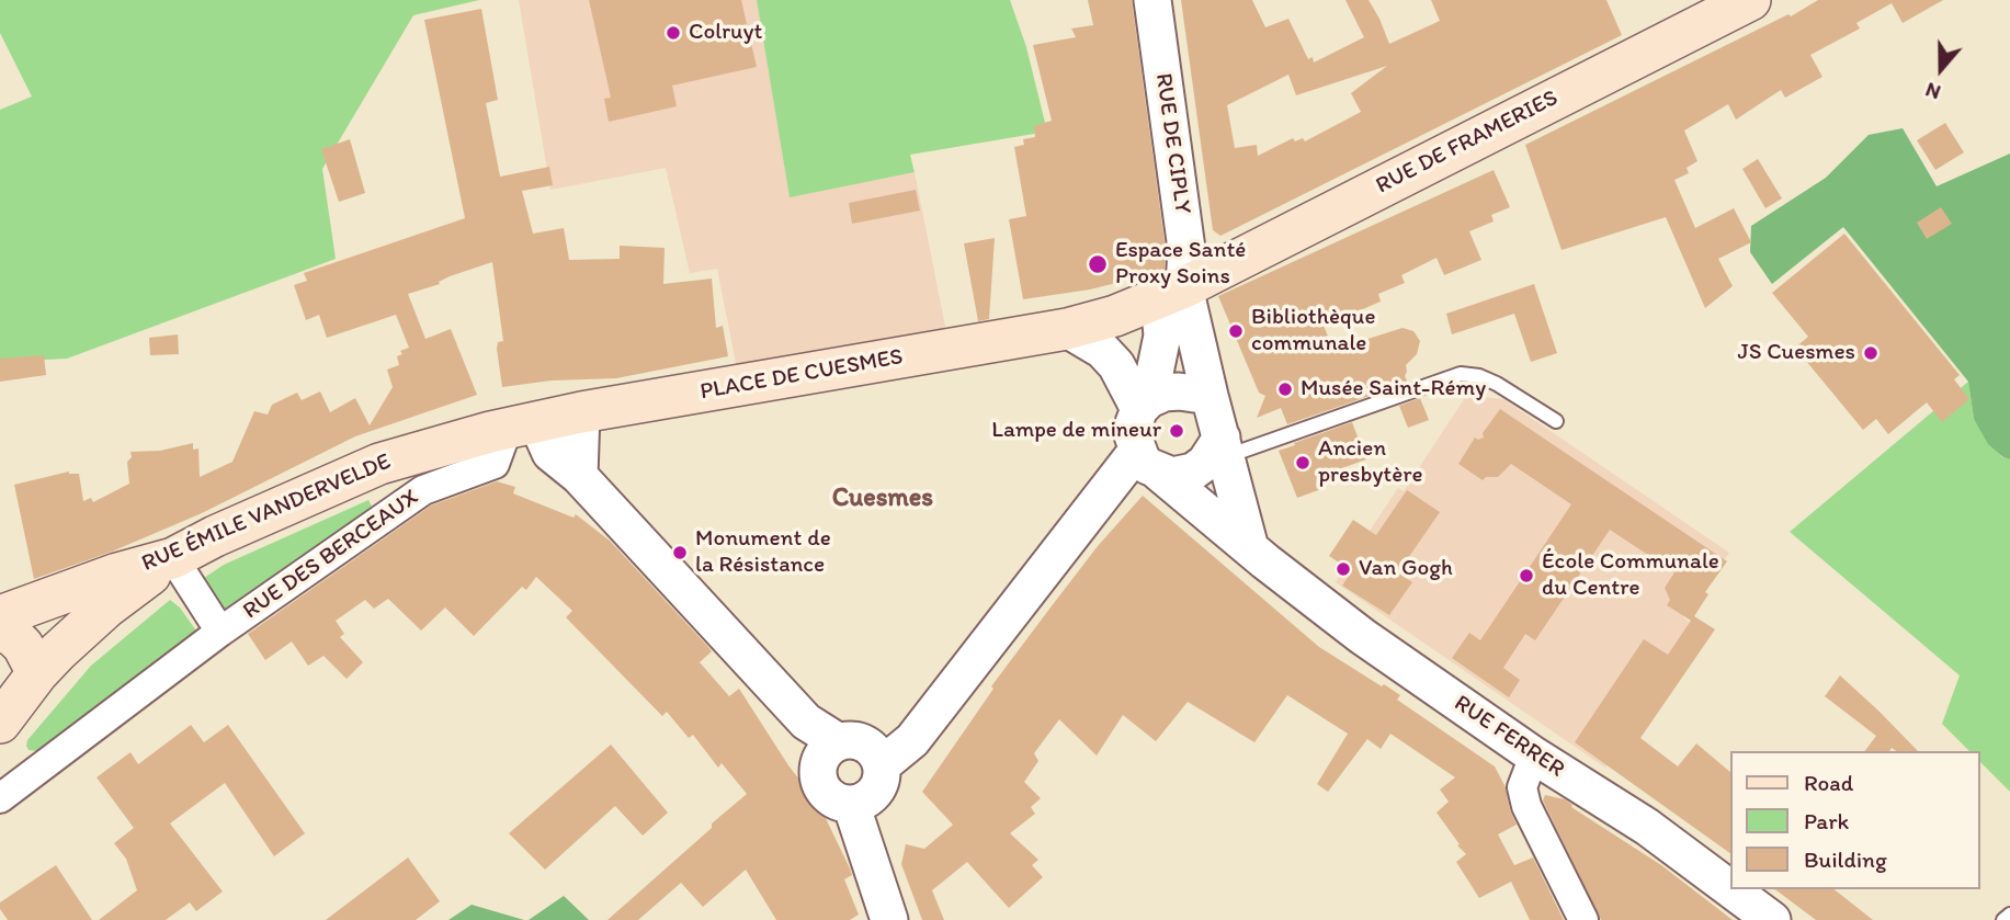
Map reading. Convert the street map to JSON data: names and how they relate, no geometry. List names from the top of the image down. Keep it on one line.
{"streets":{"main road":["RUE DE FRAMERIES","PLACE DE CUESMES","RUE ÉMILE VANDERVELDE"],"street":["RUE DE CIPLY","RUE DES BERCEAUX","RUE FERRER"]},"crossings":[["RUE DE FRAMERIES","RUE DE CIPLY"],["RUE DE FRAMERIES","PLACE DE CUESMES"],["RUE DE CIPLY","PLACE DE CUESMES"],["PLACE DE CUESMES","RUE ÉMILE VANDERVELDE"],["PLACE DE CUESMES","RUE DES BERCEAUX"],["RUE ÉMILE VANDERVELDE","RUE DES BERCEAUX"]],"districts":["Cuesmes"],"places":["Colruyt","Espace Santé Proxy Soins","Bibliothèque communale","JS Cuesmes","Musée Saint-Rémy","Lampe de mineur","Ancien presbytère","Monument de la Résistance","Van Gogh","École Communale du Centre"],"legend":["Road","Park","Building"],"north":"bottom"}
